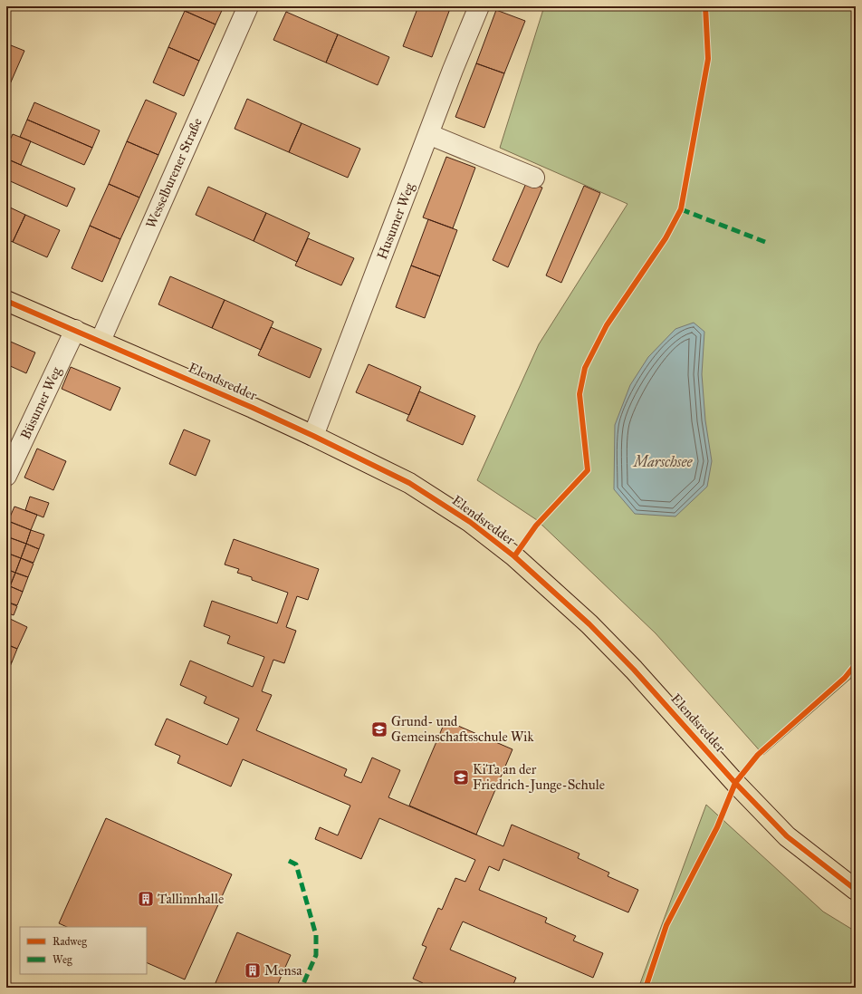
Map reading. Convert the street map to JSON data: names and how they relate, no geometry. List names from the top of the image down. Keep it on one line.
{"streets":{"main road":["Elendsredder"],"street":["Wesselburener Straße","Husumer Weg","Büsumer Weg"]},"crossings":[["Wesselburener Straße","Elendsredder"],["Husumer Weg","Elendsredder"],["Elendsredder","Büsumer Weg"]],"water":["Marschsee"],"places":{"school or university":["Grund- und Gemeinschaftsschule Wik","KiTa an der Friedrich-Junge-Schule"],"building":["Tallinnhalle","Mensa"]},"legend":["Radweg","Weg"]}
